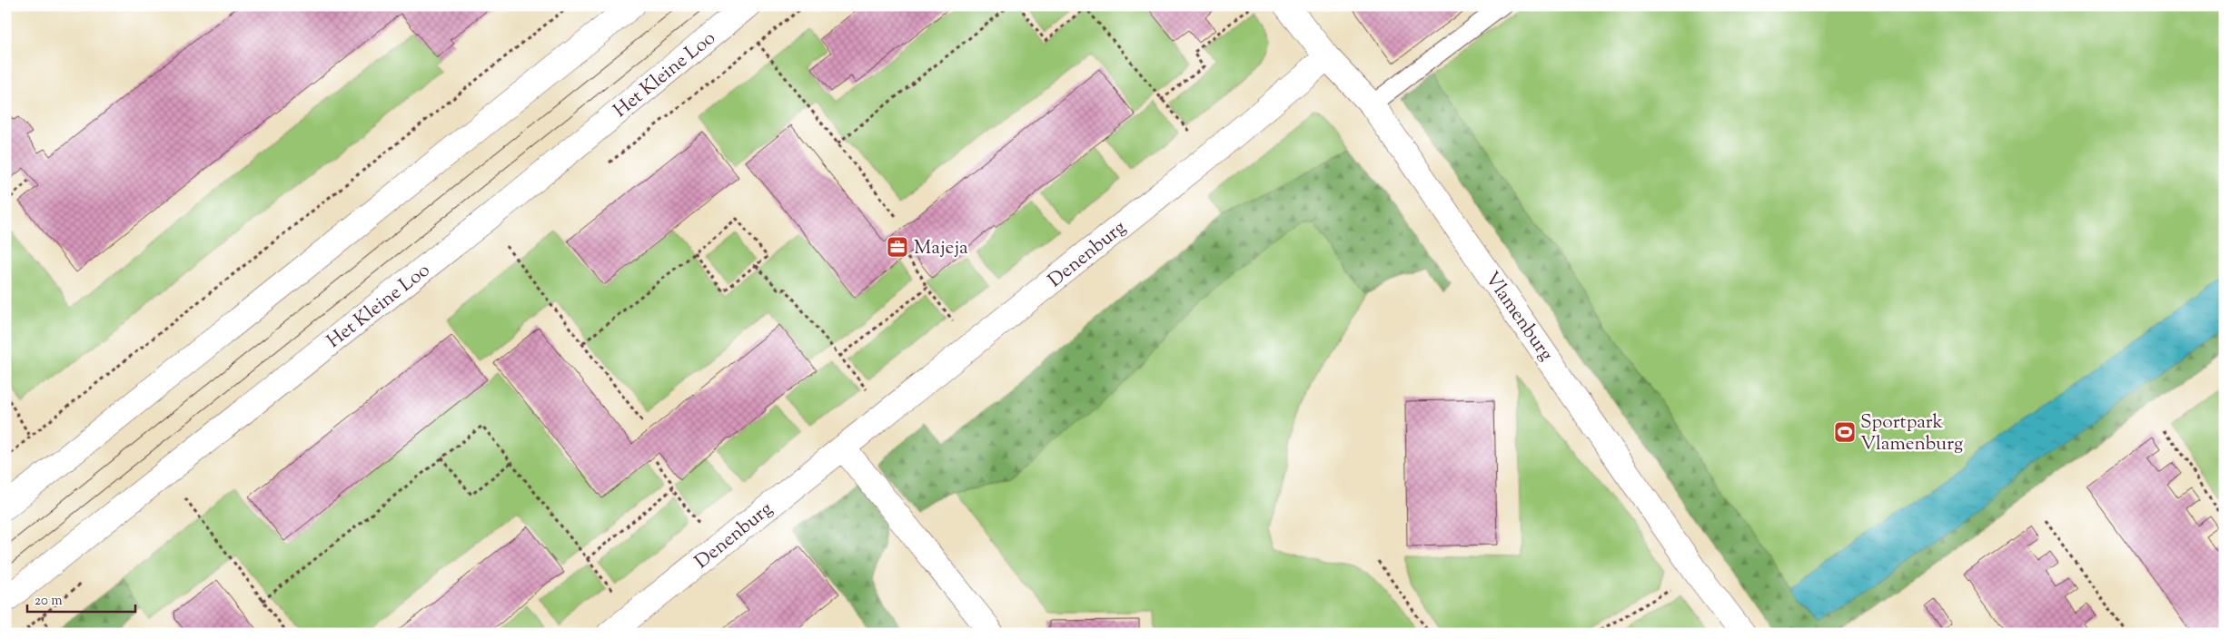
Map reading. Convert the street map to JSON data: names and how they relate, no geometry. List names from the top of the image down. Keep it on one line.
{"streets":{"street":["Het Kleine Loo","Denenburg","Vlamenburg"]},"crossings":[["Denenburg","Vlamenburg"]],"places":{"office":["Majeja"],"sports":["Sportpark Vlamenburg"]},"scale_bar":"20 m"}
